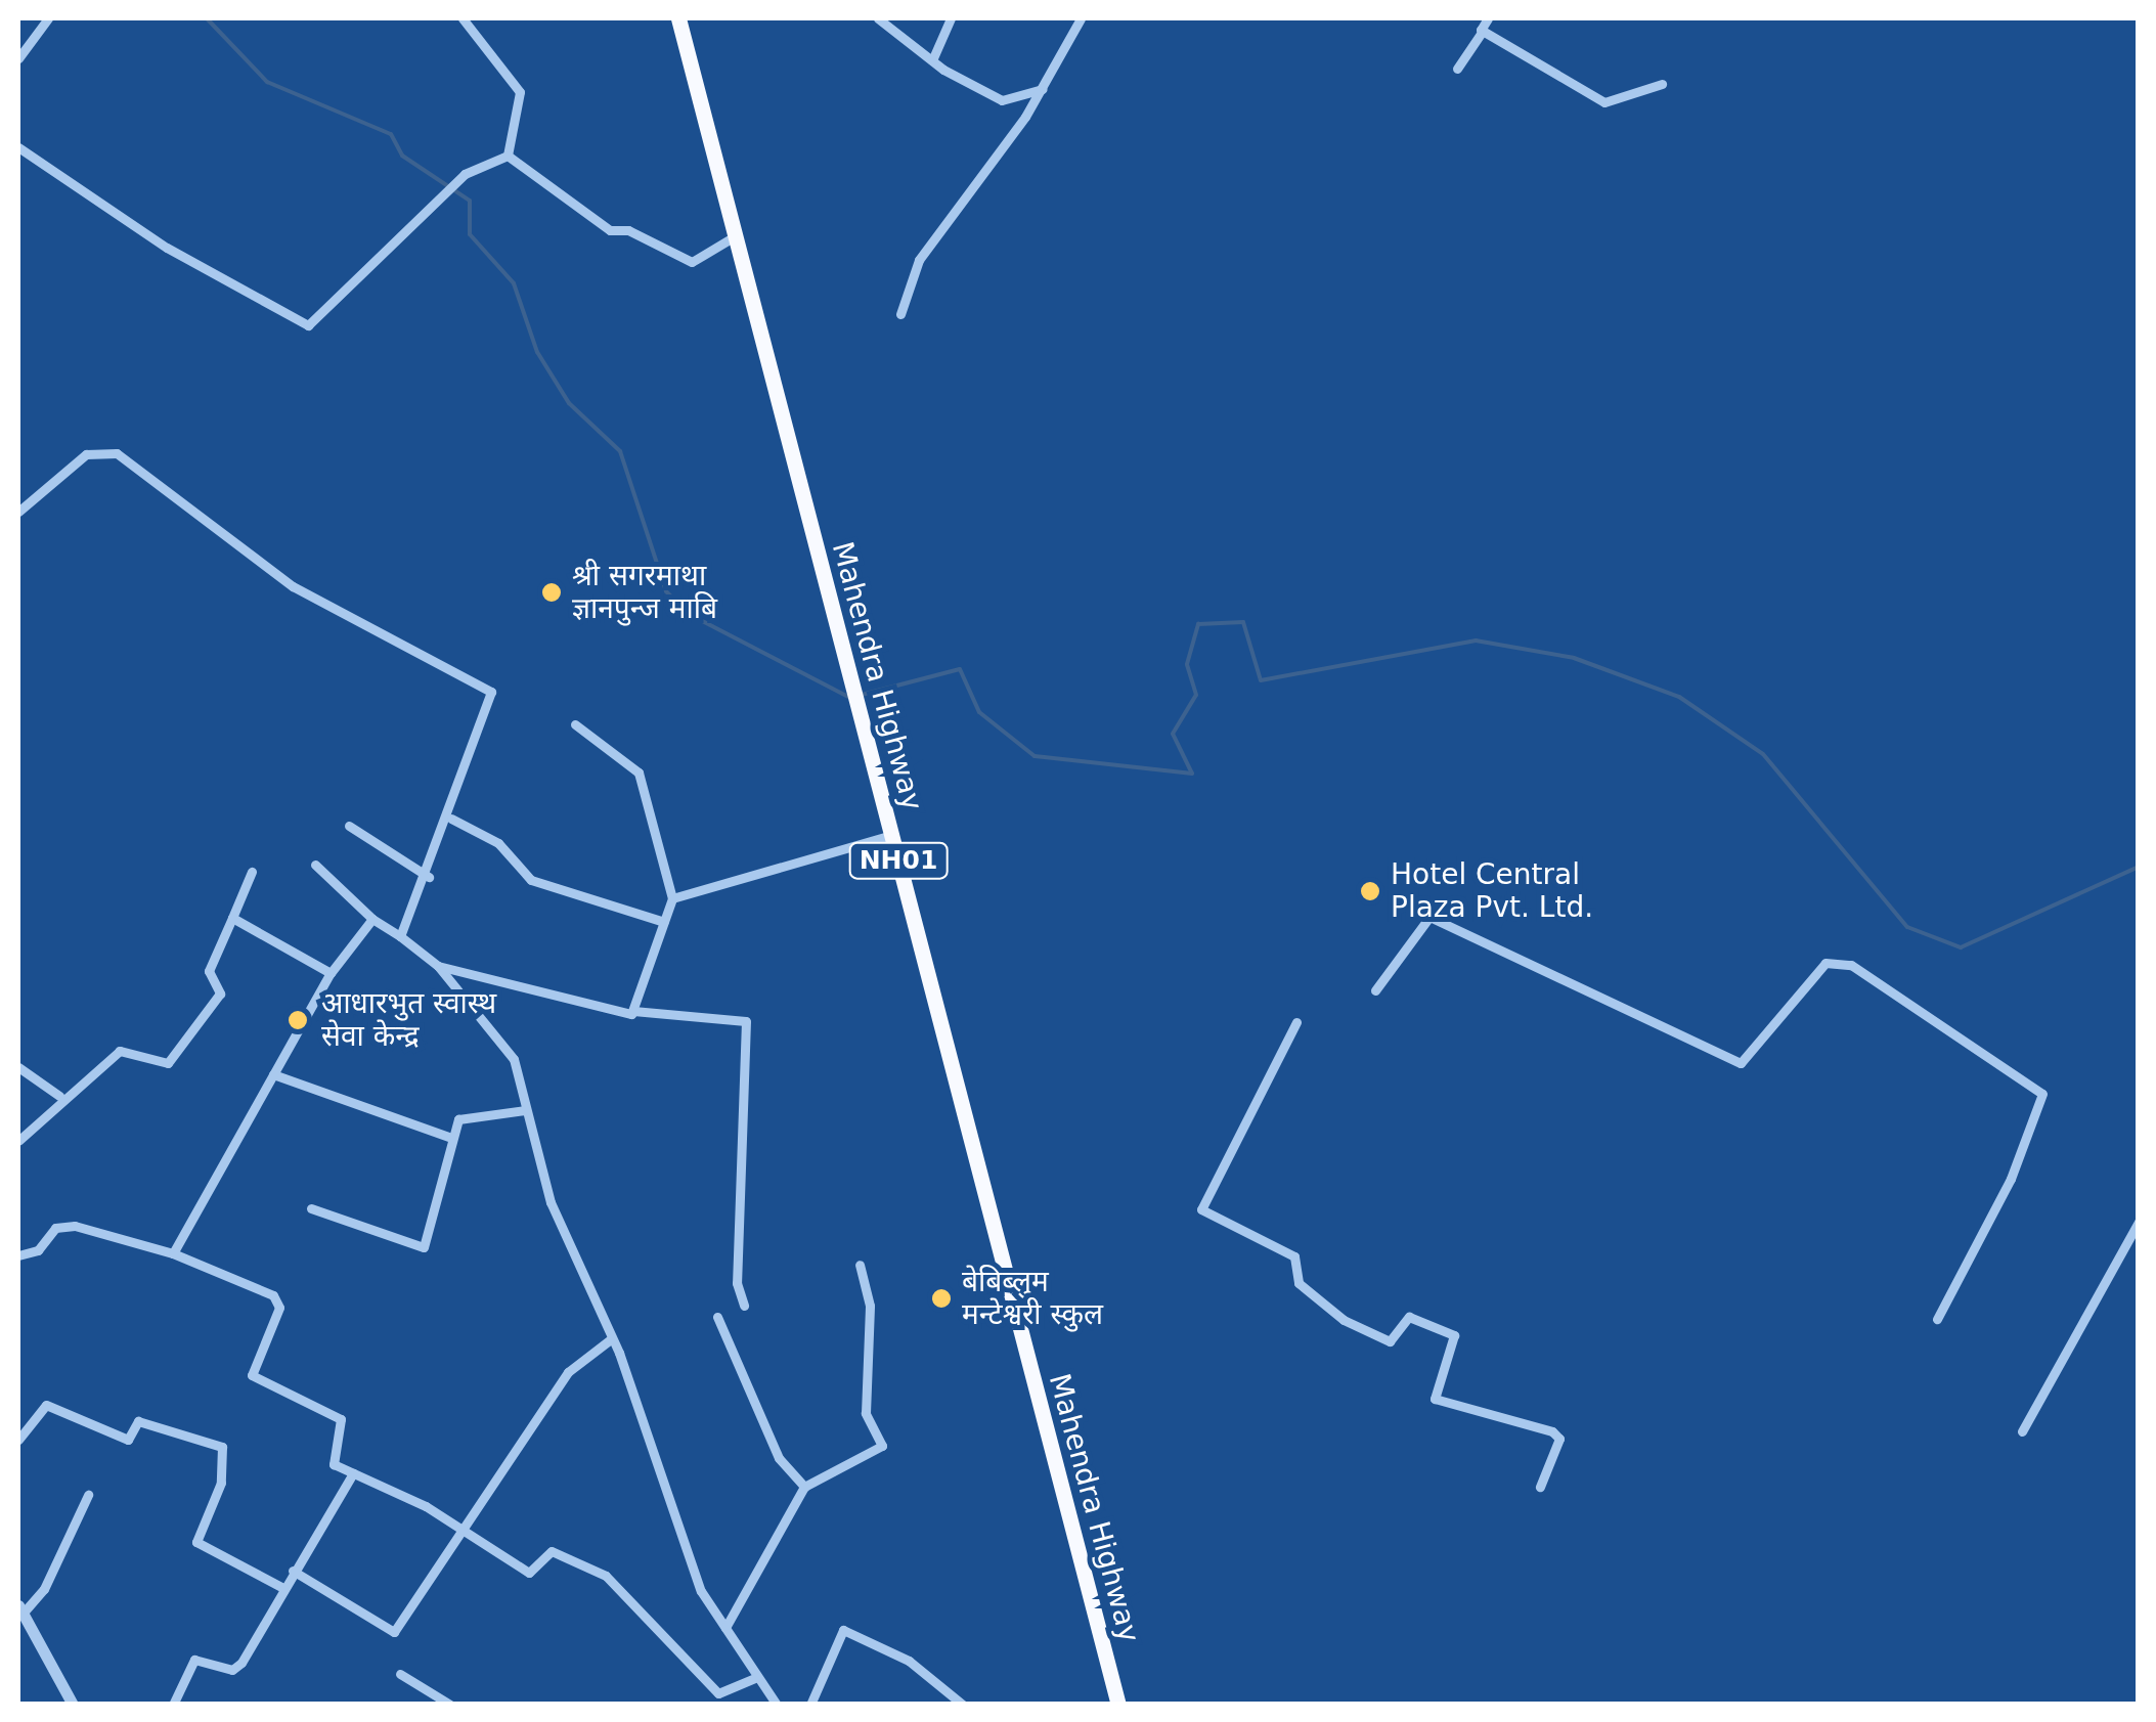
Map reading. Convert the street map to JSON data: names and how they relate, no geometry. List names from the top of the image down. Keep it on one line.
{"streets":{"highway":["Mahendra Highway","NH01"]},"places":["श्री सगरमाथा ज्ञानपुन्ज माबि","Hotel Central Plaza Pvt. Ltd.","आधारभुत स्वास्थ सेवा केन्द्र","बेबिब्लुम मन्टेश्वरी स्कुल"]}
